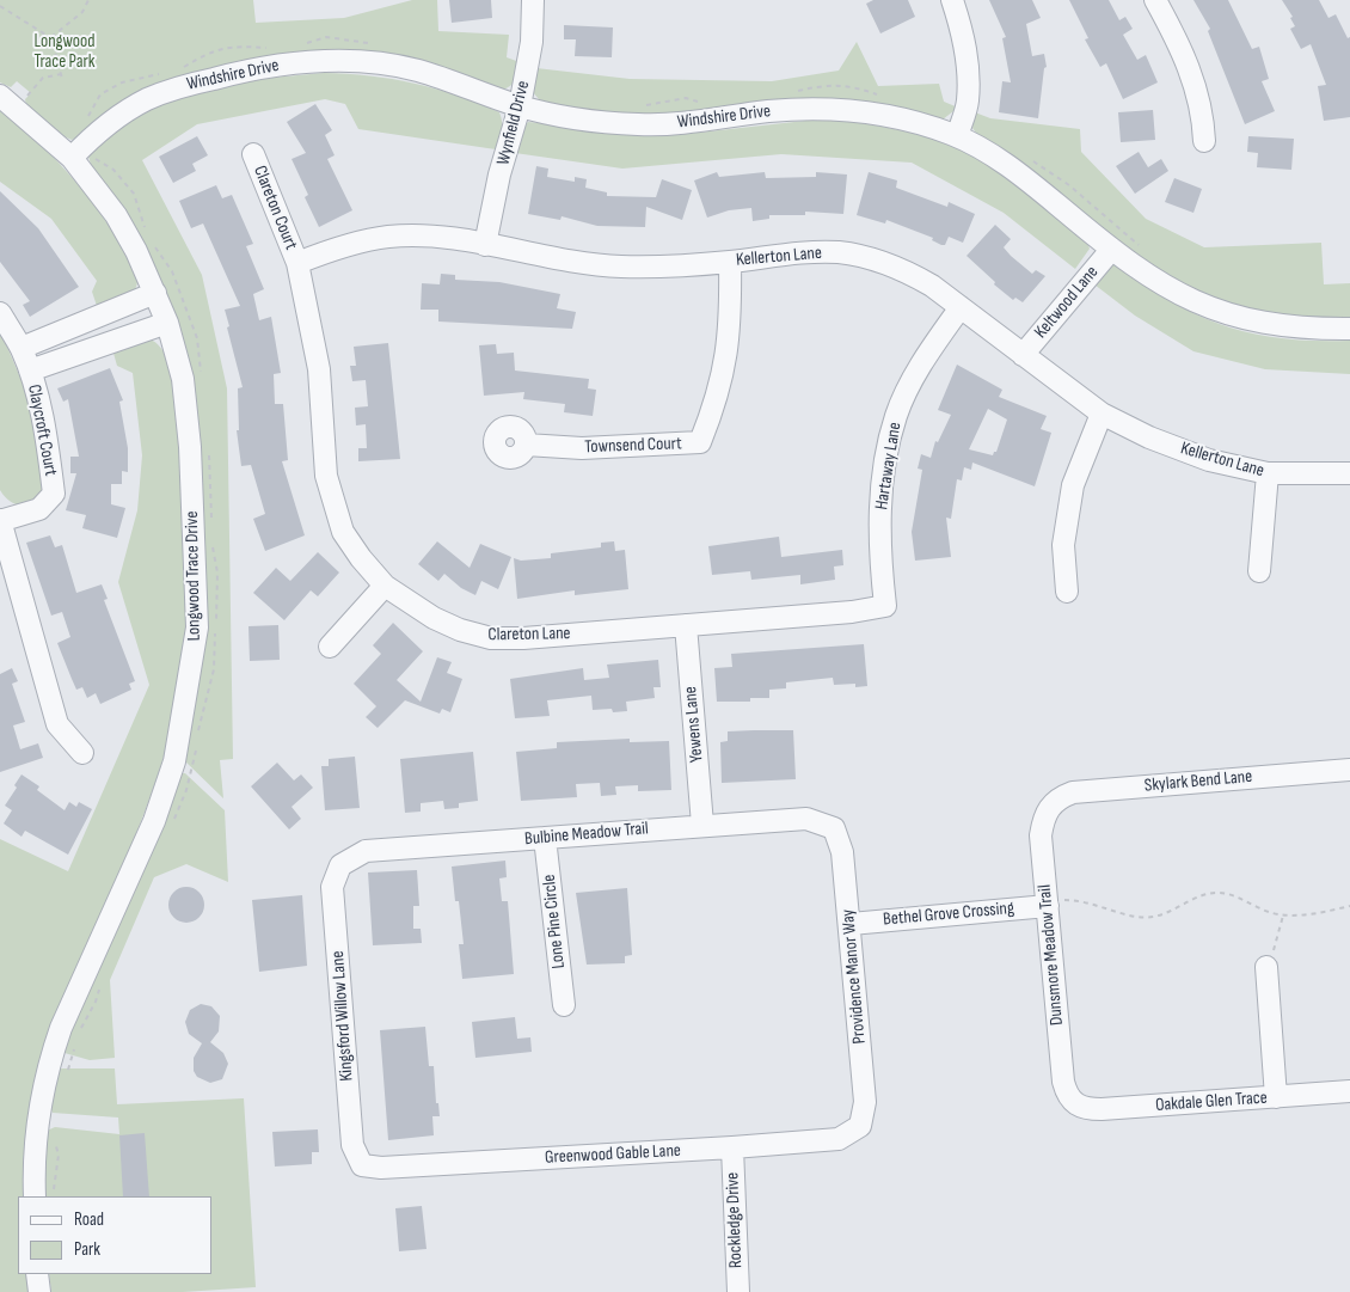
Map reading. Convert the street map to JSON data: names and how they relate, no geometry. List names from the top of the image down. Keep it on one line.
{"streets":{"street":["Windshire Drive","Wynfield Drive","Clareton Court","Kellerton Lane","Keltwood Lane","Claycroft Court","Townsend Court","Hartaway Lane","Longwood Trace Drive","Clareton Lane","Yewens Lane","Skylark Bend Lane","Bulbine Meadow Trail","Bethel Grove Crossing","Lone Pine Circle","Dunsmore Meadow Trail","Providence Manor Way","Kingsford Willow Lane","Oakdale Glen Trace","Greenwood Gable Lane","Rockledge Drive"]},"crossings":[["Windshire Drive","Wynfield Drive"],["Windshire Drive","Keltwood Lane"],["Windshire Drive","Longwood Trace Drive"],["Wynfield Drive","Kellerton Lane"],["Clareton Court","Kellerton Lane"],["Clareton Court","Clareton Lane"],["Kellerton Lane","Keltwood Lane"],["Kellerton Lane","Townsend Court"],["Kellerton Lane","Hartaway Lane"],["Kellerton Lane","Clareton Lane"],["Hartaway Lane","Clareton Lane"],["Clareton Lane","Yewens Lane"],["Yewens Lane","Bulbine Meadow Trail"],["Skylark Bend Lane","Dunsmore Meadow Trail"],["Bulbine Meadow Trail","Lone Pine Circle"],["Bulbine Meadow Trail","Providence Manor Way"],["Bulbine Meadow Trail","Kingsford Willow Lane"],["Bethel Grove Crossing","Dunsmore Meadow Trail"],["Bethel Grove Crossing","Providence Manor Way"],["Dunsmore Meadow Trail","Oakdale Glen Trace"],["Providence Manor Way","Greenwood Gable Lane"],["Kingsford Willow Lane","Greenwood Gable Lane"],["Greenwood Gable Lane","Rockledge Drive"]],"parks":["Longwood Trace Park"],"legend":["Road","Park"]}
